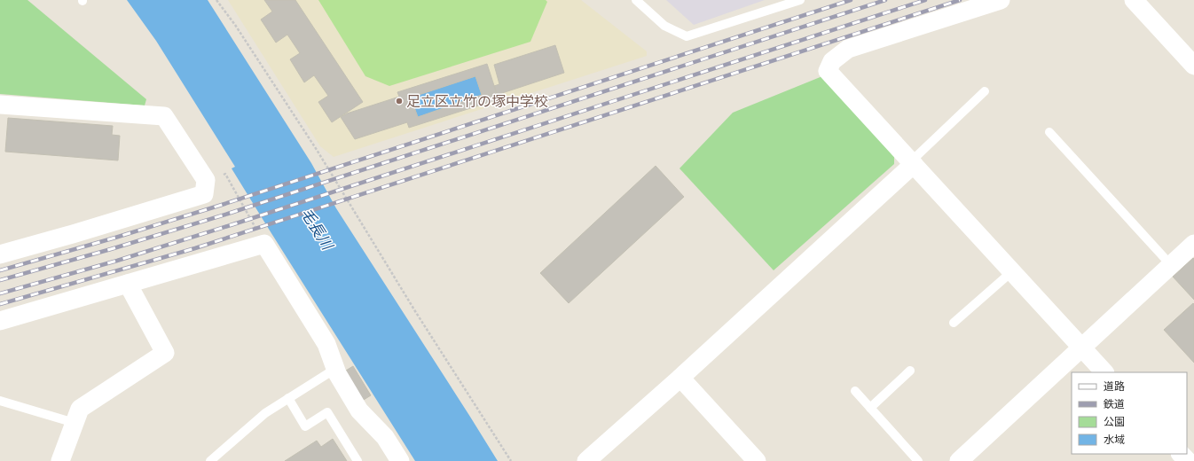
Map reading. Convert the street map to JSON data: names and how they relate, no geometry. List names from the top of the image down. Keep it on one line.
{"water":["毛長川"],"places":["足立区立竹の塚中学校"],"legend":["道路","鉄道","公園","水域"]}
